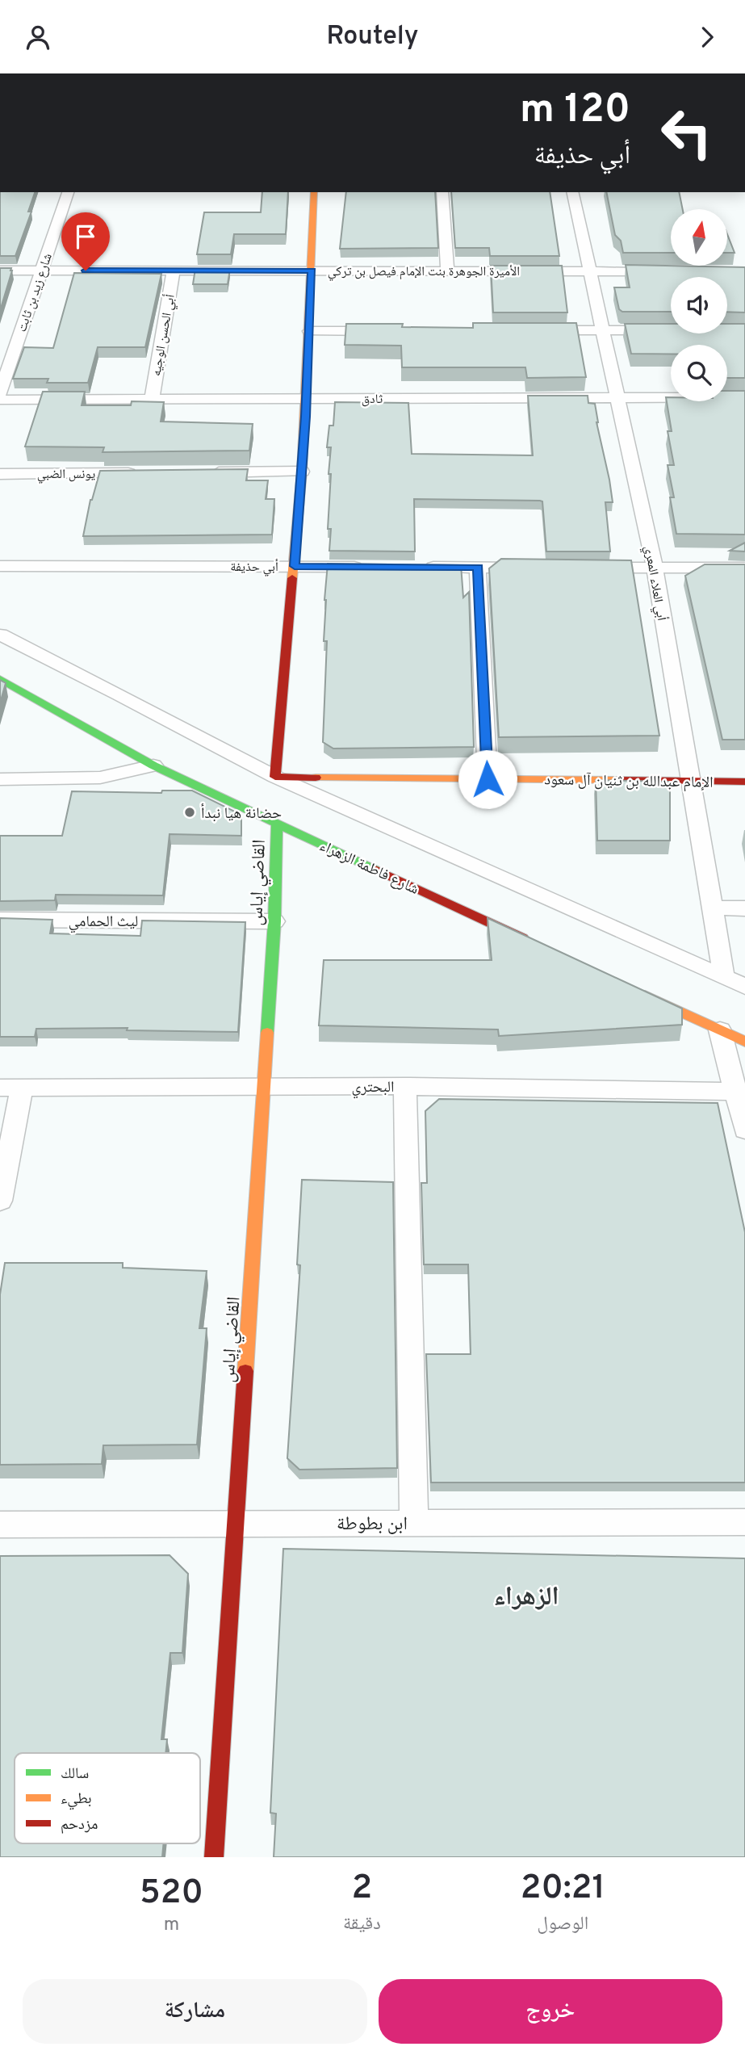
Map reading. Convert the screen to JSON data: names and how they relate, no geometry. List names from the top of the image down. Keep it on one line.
{"streets":{"street":["الأميرة الجوهرة بنت الإمام فيصل بن تركي","شارع زيد بن ثابت","أبي الحسن الوجيه","ثادق","يونس الضبي","أبي حذيفة","أبي العلاء المعري","الإمام عبدالله بن ثنيان آل سعود","شارع فاطمة الزهراء","القاضي إياس","ليث الحمامي","البحتري","ابن بطوطة"]},"crossings":[["الأميرة الجوهرة بنت الإمام فيصل بن تركي","شارع زيد بن ثابت"],["الأميرة الجوهرة بنت الإمام فيصل بن تركي","أبي الحسن الوجيه"],["الأميرة الجوهرة بنت الإمام فيصل بن تركي","أبي العلاء المعري"],["أبي الحسن الوجيه","ثادق"],["ثادق","أبي العلاء المعري"],["أبي العلاء المعري","الإمام عبدالله بن ثنيان آل سعود"],["شارع فاطمة الزهراء","القاضي إياس"],["القاضي إياس","ليث الحمامي"],["القاضي إياس","البحتري"],["القاضي إياس","ابن بطوطة"]],"districts":["الزهراء"],"places":["حضانة هيا نبدأ"],"legend":["سالك","بطيء","مزدحم"],"north":"top","page":{"header":"Routely","turn":["120 m","أبي حذيفة"],"eta":["20:21","الوصول","2","دقيقة","520","m"],"buttons":["خروج","مشاركة"]}}
